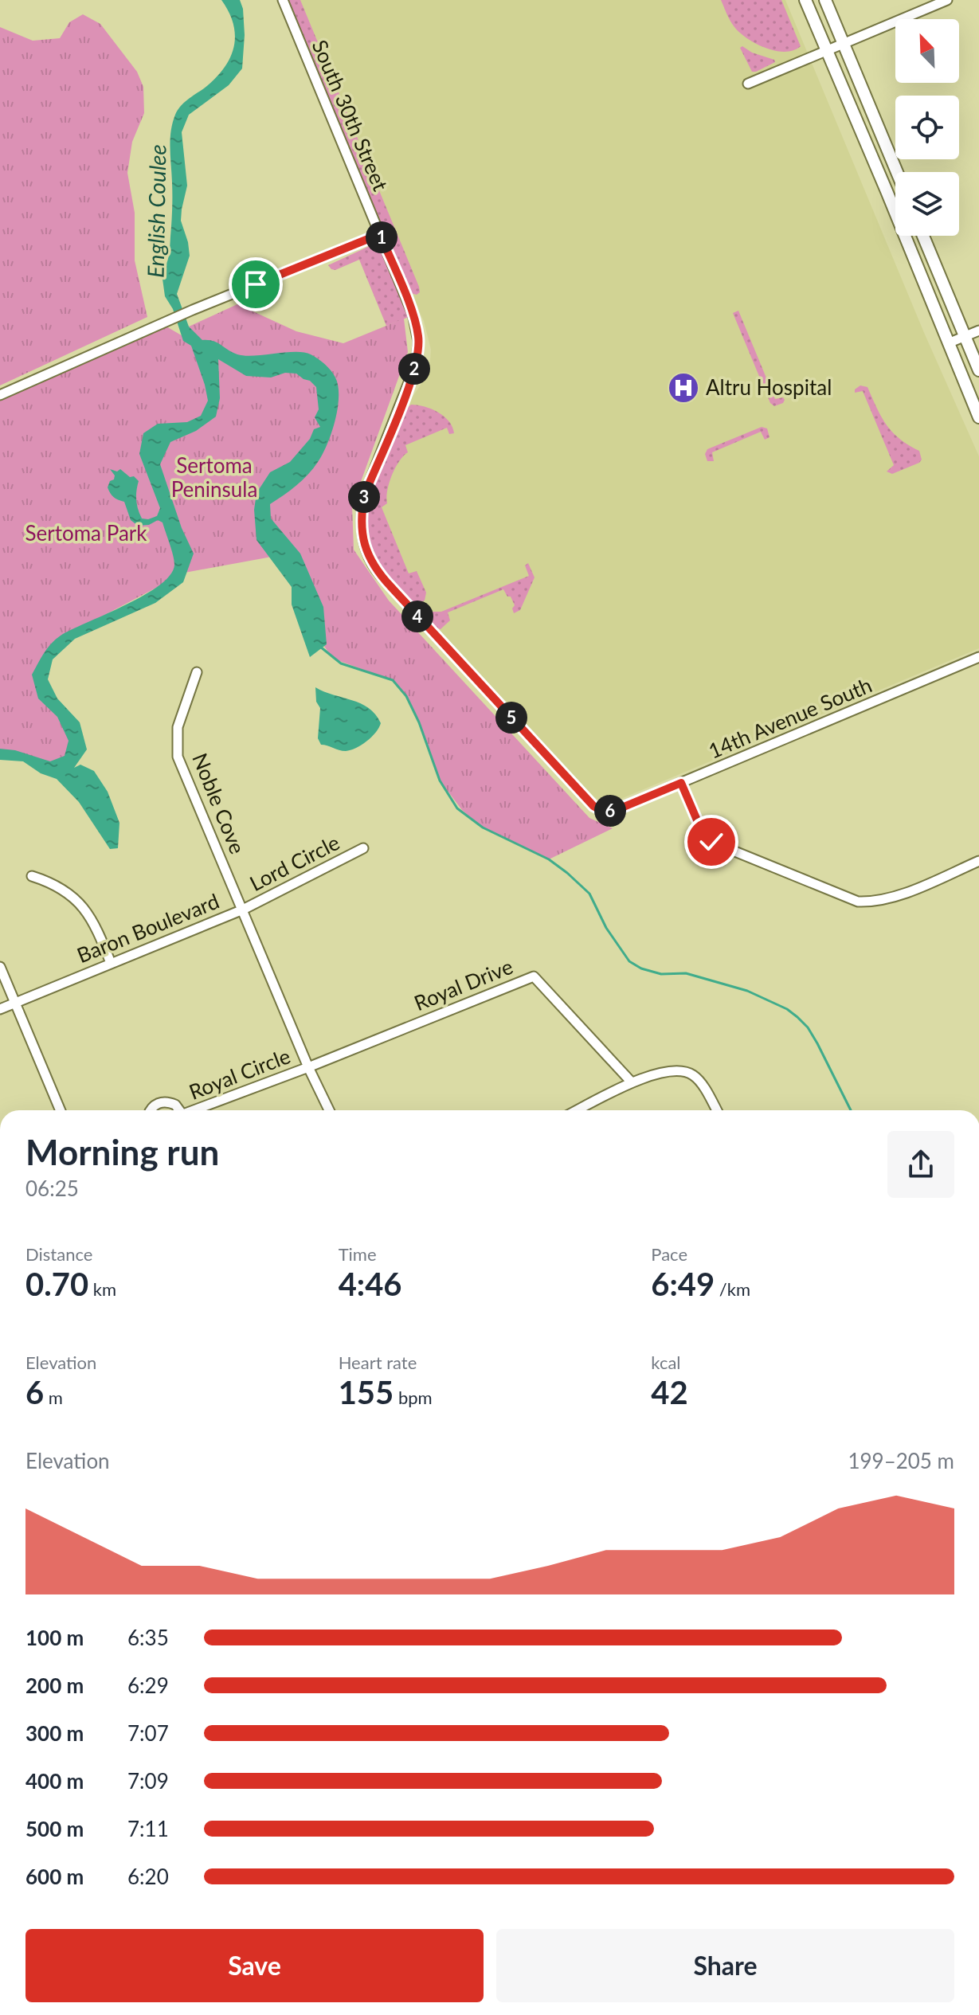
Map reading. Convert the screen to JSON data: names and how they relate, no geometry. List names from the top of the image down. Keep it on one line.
{"streets":{"street":["South 30th Street","14th Avenue South","Noble Cove","Lord Circle","Baron Boulevard","Royal Drive","Royal Circle"]},"crossings":[["South 30th Street","14th Avenue South"],["Noble Cove","Lord Circle"],["Noble Cove","Baron Boulevard"],["Lord Circle","Baron Boulevard"],["Baron Boulevard","Royal Drive"],["Baron Boulevard","Royal Circle"],["Royal Drive","Royal Circle"]],"water":["English Coulee"],"parks":["Sertoma Peninsula","Sertoma Park"],"places":{"hospital":["Altru Hospital"]},"north":"top left","page":{"pins":["1","2","3","4","5","6"],"heading":["Morning run","06:25"],"stats":[["Distance","0.70 km"],["Time","4:46"],["Pace","6:49 /km"],["Elevation","6 m"],["Heart rate","155 bpm"],["kcal","42"]],"chart":["Elevation","199–205 m"],"list":[{"name":"100 m","note":"6:35"},{"name":"200 m","note":"6:29"},{"name":"300 m","note":"7:07"},{"name":"400 m","note":"7:09"},{"name":"500 m","note":"7:11"},{"name":"600 m","note":"6:20"}],"buttons":["Save","Share"]}}
